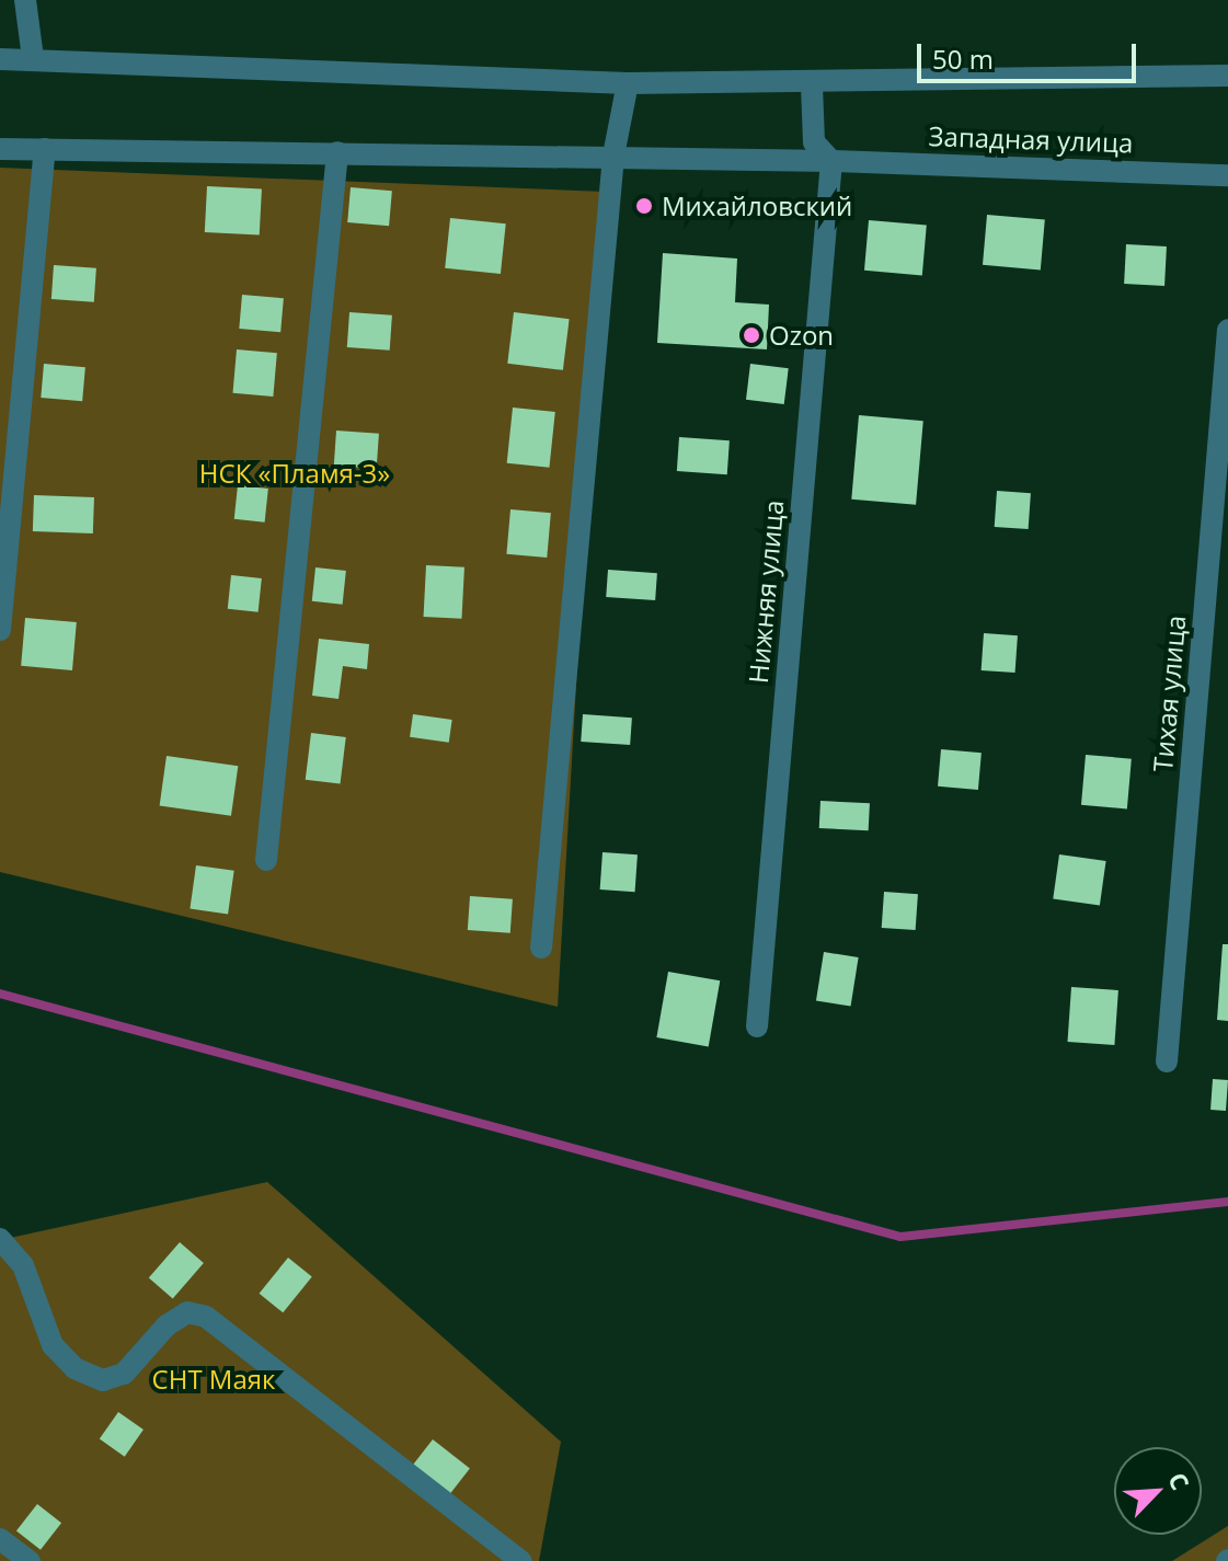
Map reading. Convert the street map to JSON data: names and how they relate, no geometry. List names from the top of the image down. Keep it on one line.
{"streets":{"street":["Западная улица","Нижняя улица","Тихая улица"]},"crossings":[["Западная улица","Нижняя улица"]],"parks":["НСК «Пламя-3»","СНТ Маяк"],"places":["Михайловский","Ozon"],"scale_bar":"50 m","north":"top right"}
